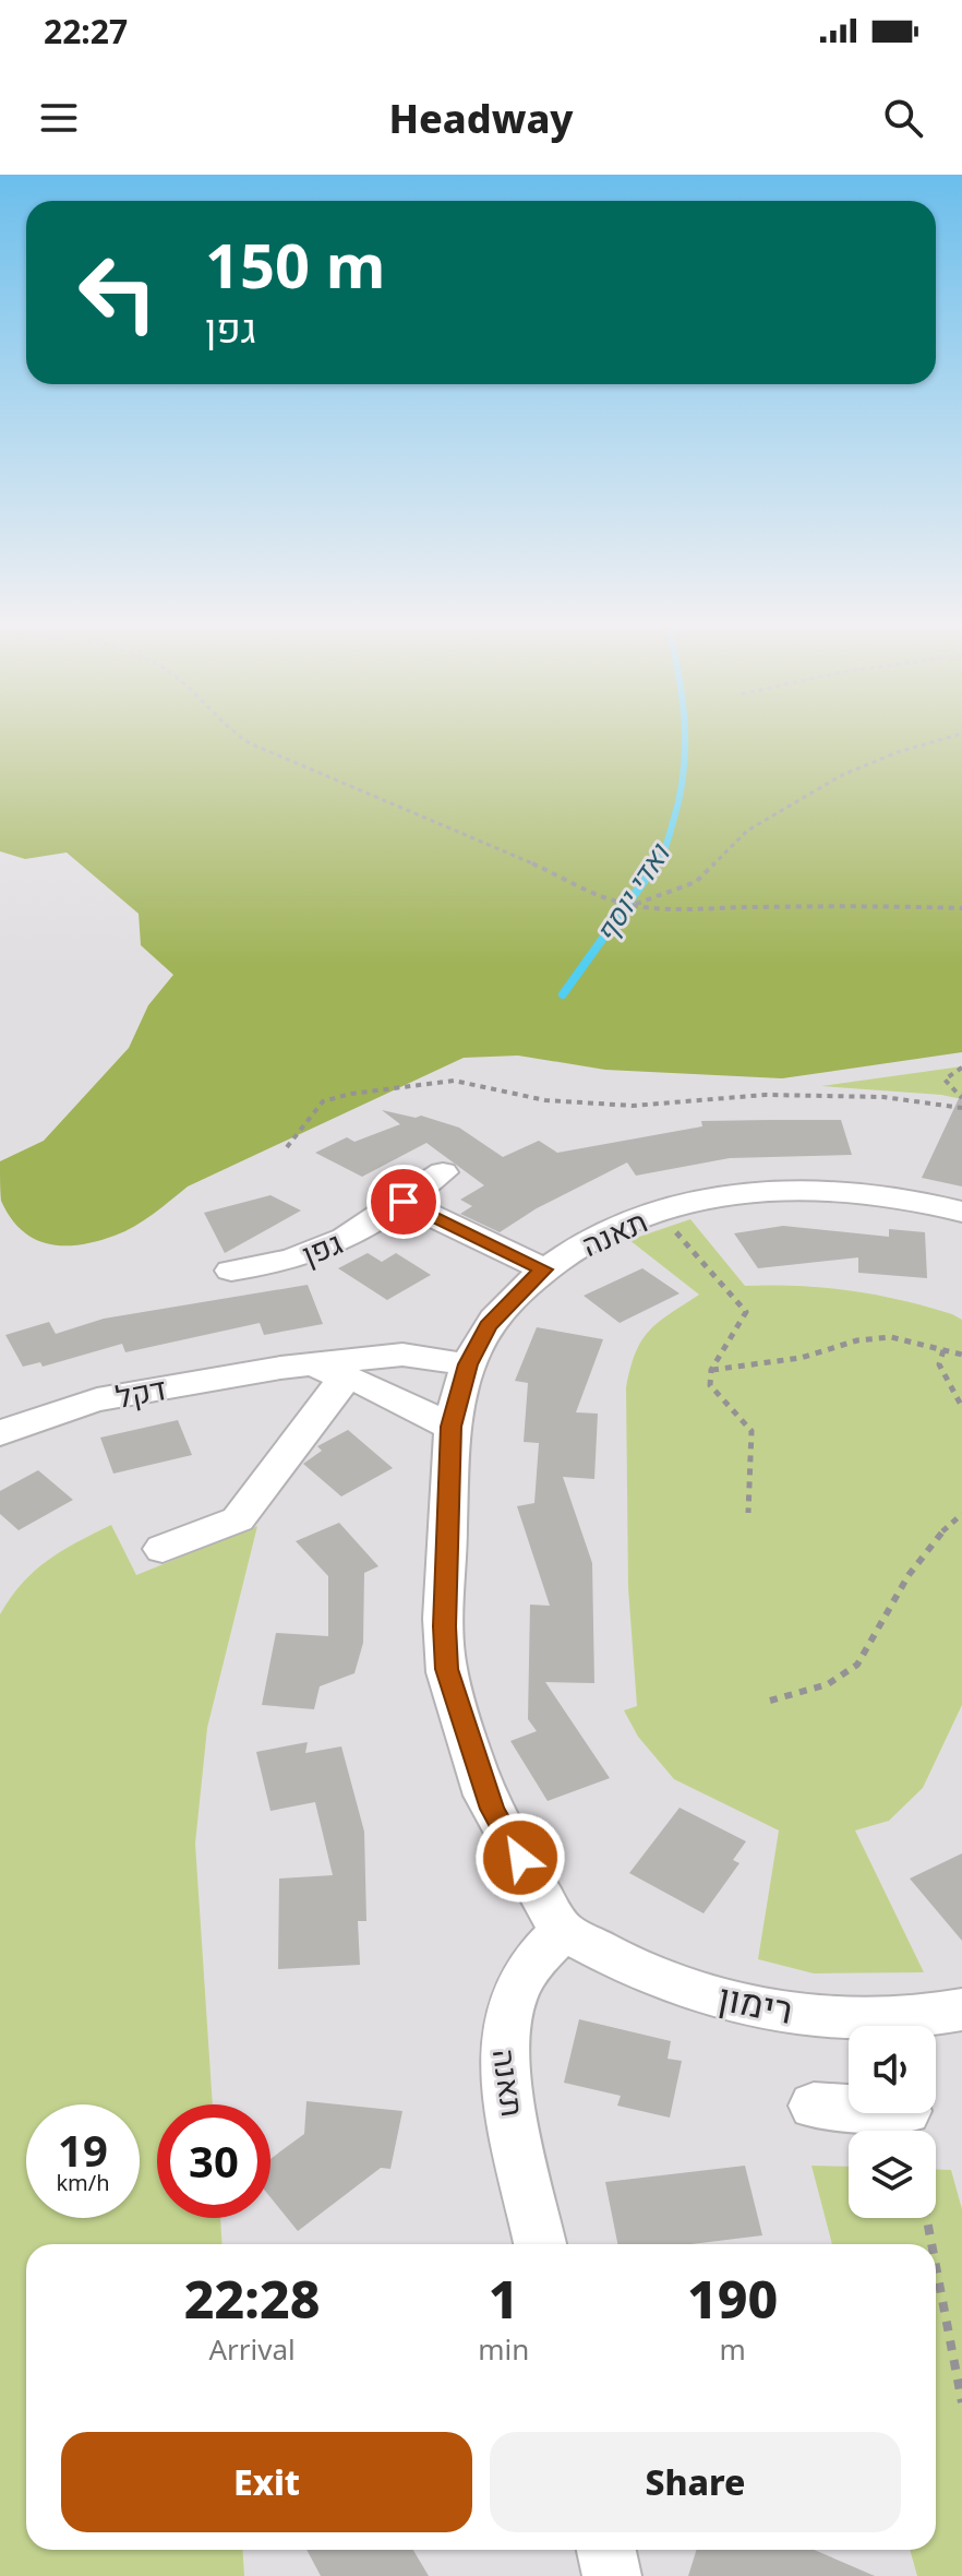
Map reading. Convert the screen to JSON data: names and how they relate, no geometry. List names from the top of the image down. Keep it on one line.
{"streets":{"street":["תאנה","גפן","דקל","רימון"]},"crossings":[["תאנה","דקל"],["תאנה","רימון"]],"water":["ואדי יוסף"],"page":{"status":"22:27","header":"Headway","turn":["150 m","גפן"],"speed":"19 km/h","limit":"30","eta":["22:28","Arrival","1","min","190","m"],"buttons":["Exit","Share"]}}
